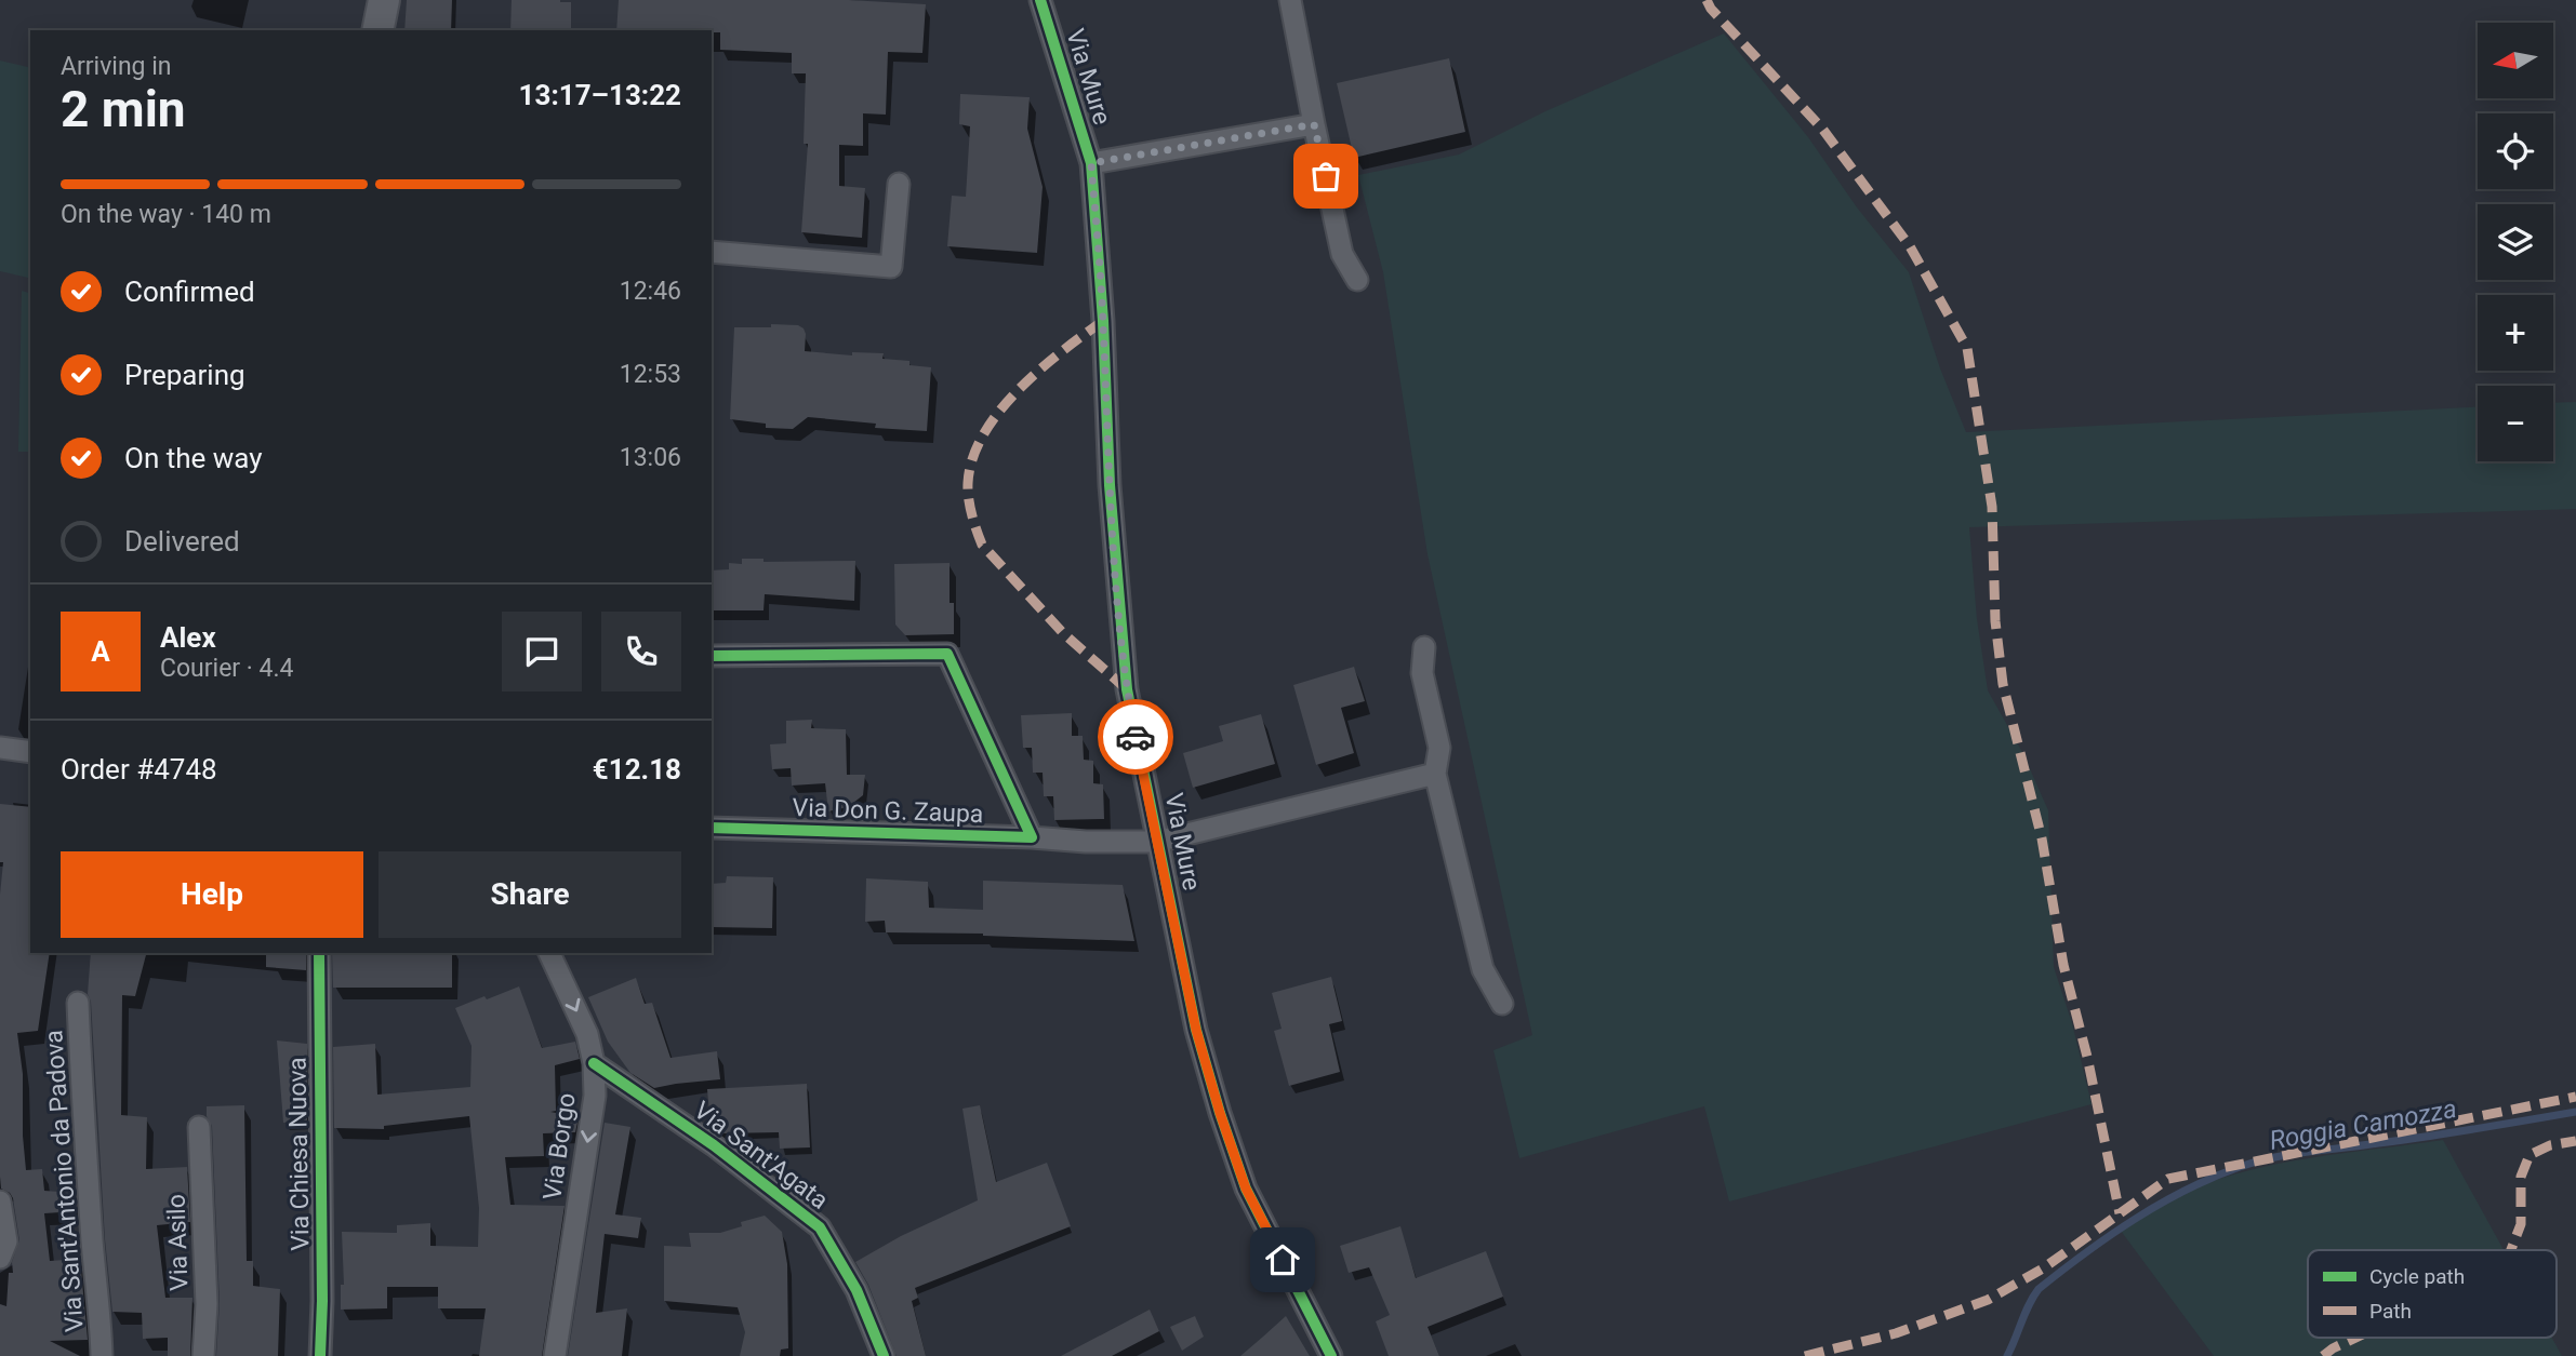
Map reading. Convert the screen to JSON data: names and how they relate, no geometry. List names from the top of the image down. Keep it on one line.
{"streets":{"street":["Via Mure","Via Don G. Zaupa","Via Borgo","Via Chiesa Nuova","Via Sant'Agata","Via Sant'Antonio da Padova","Via Asilo"]},"crossings":[["Via Mure","Via Don G. Zaupa"],["Via Borgo","Via Sant'Agata"]],"one_way":["Via Borgo"],"water":["Roggia Camozza"],"legend":["Cycle path","Path"],"north":"left","page":{"map_buttons":["+","−"],"heading":["2 min","Arriving in","13:17–13:22"],"panel":["Alex","Courier · 4.4","Order #4748","€12.18"],"bar":"On the way · 140 m","list":[["Confirmed","12:46"],["Preparing","12:53"],["On the way","13:06"],"Delivered"],"round":"A","buttons":["Help","Share"]}}
